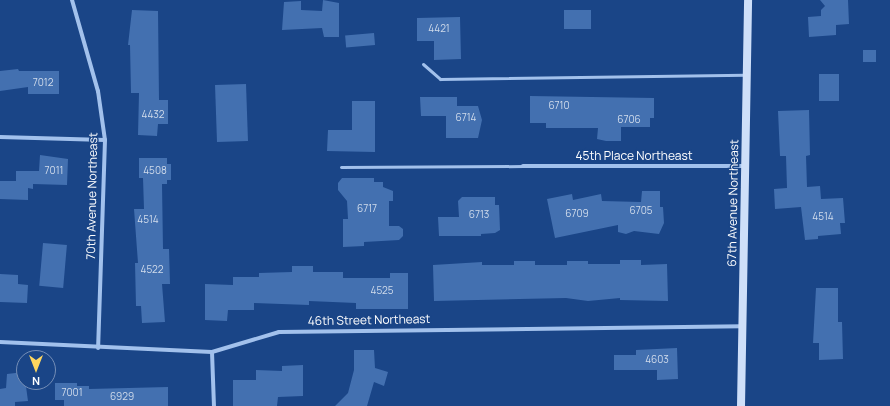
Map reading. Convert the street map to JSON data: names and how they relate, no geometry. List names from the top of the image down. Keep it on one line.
{"streets":{"street":["45th Place Northeast","70th Avenue Northeast","67th Avenue Northeast","46th Street Northeast"]},"crossings":[["45th Place Northeast","67th Avenue Northeast"],["70th Avenue Northeast","46th Street Northeast"],["67th Avenue Northeast","46th Street Northeast"]],"house_numbers":["4421","7012","6710","4432","6714","6706","7011","4508","6717","6705","6709","6713","4514","4514","4522","4525","4603","7001","6929"],"north":"bottom"}
